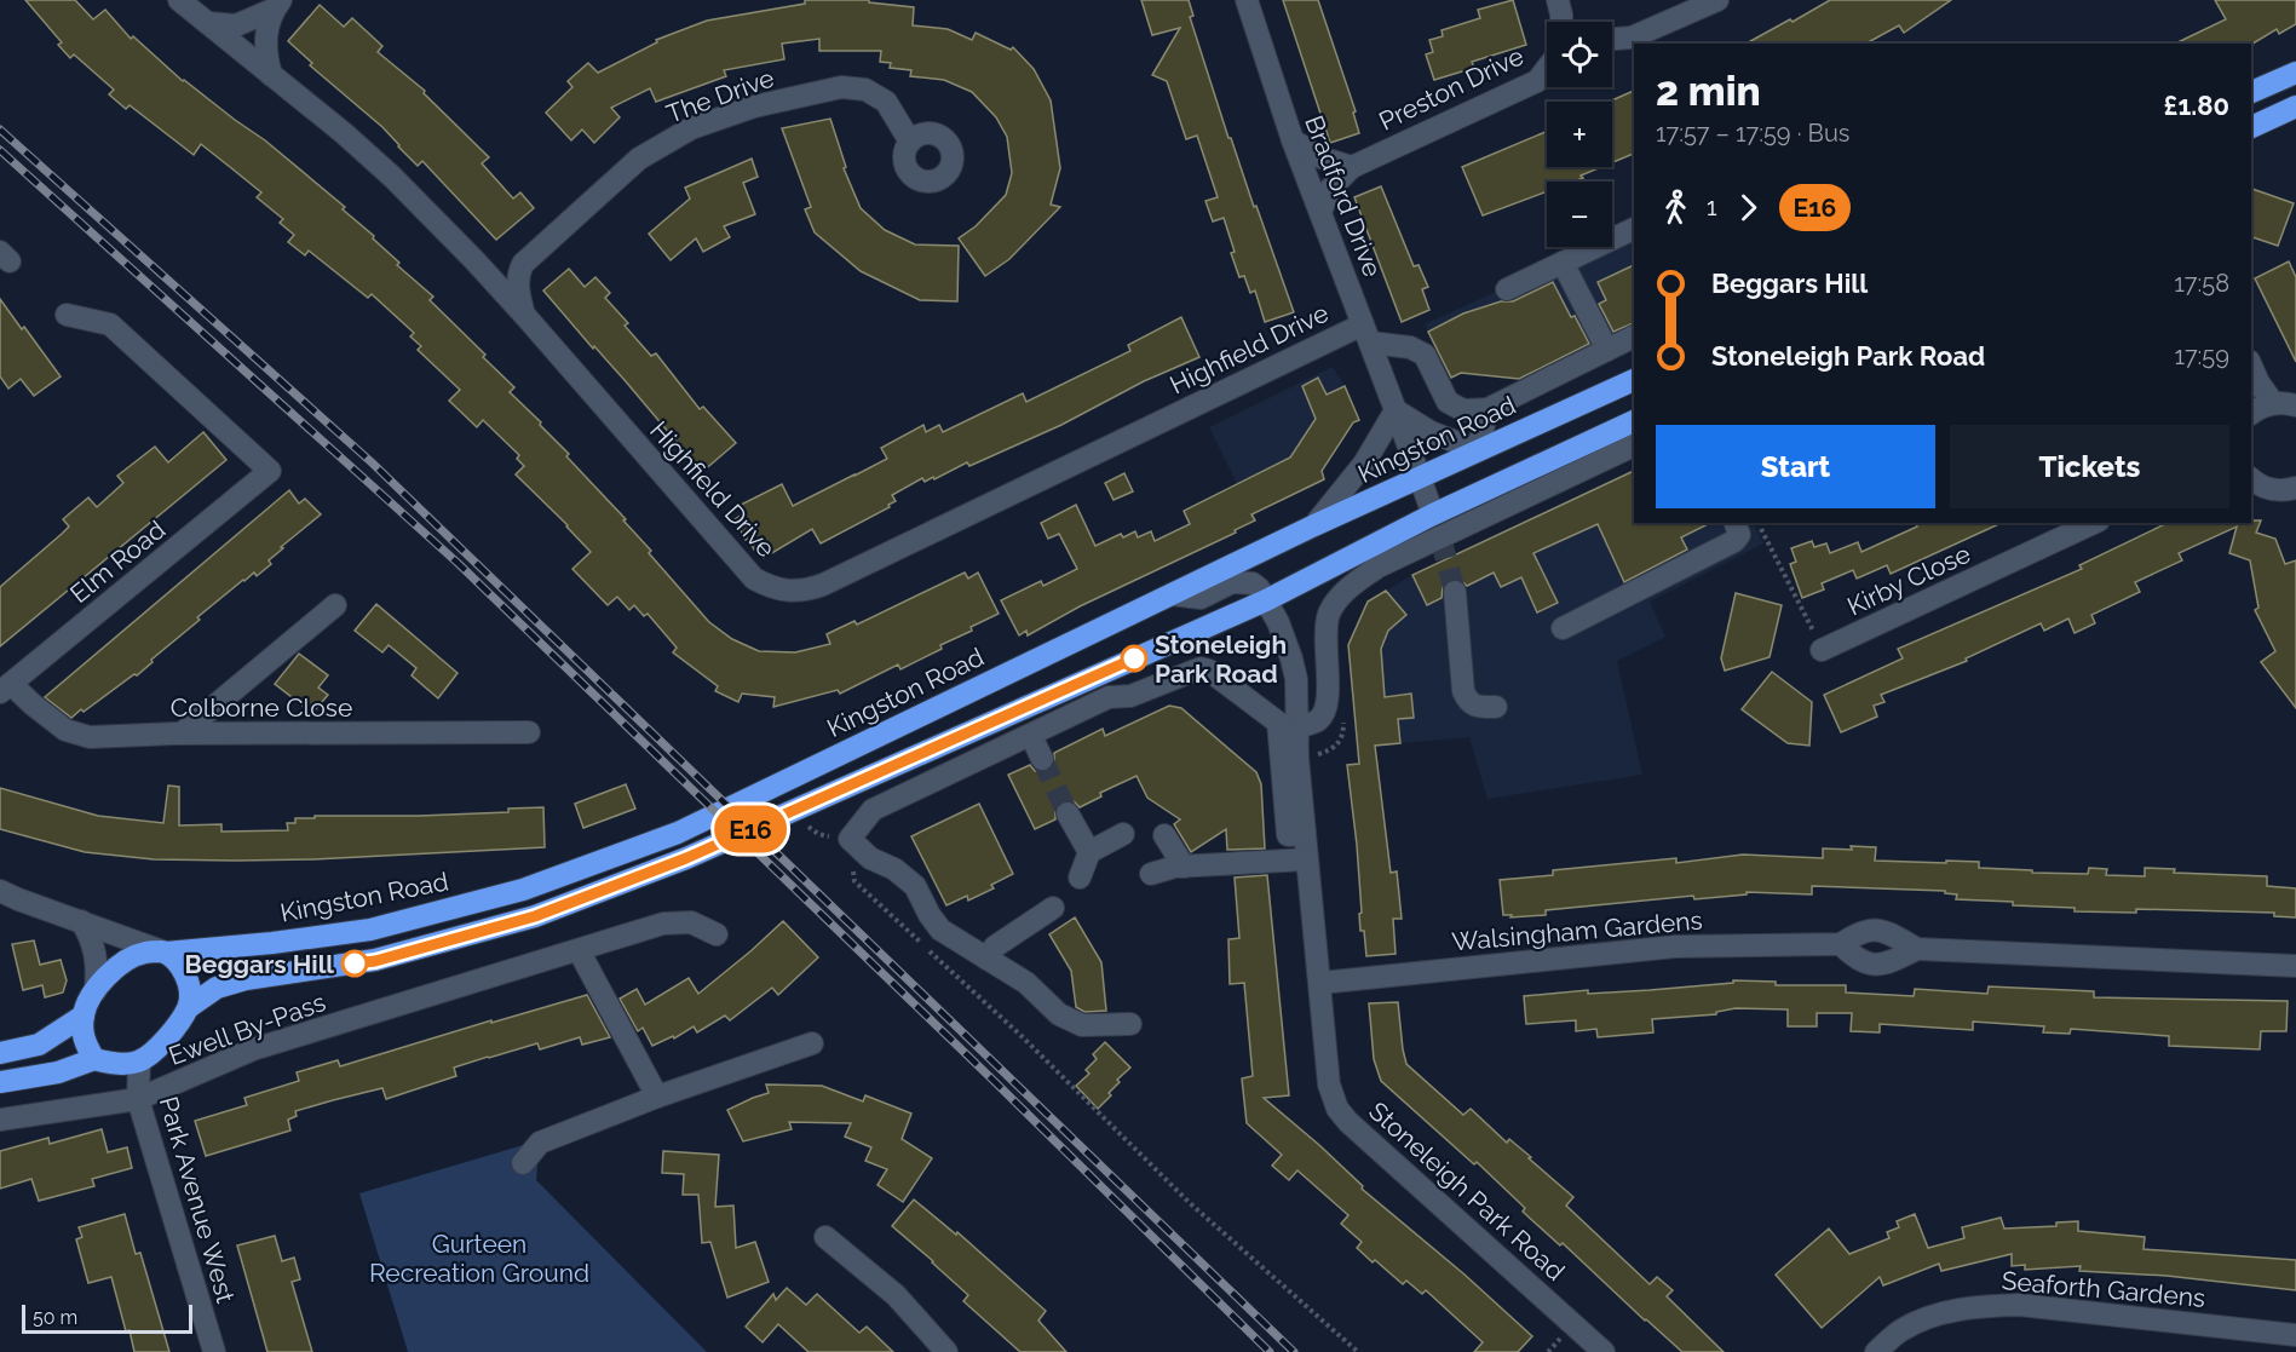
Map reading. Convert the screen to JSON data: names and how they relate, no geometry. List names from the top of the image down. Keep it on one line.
{"streets":{"highway":["Kingston Road"],"street":["Preston Drive","The Drive","Bradford Drive","Highfield Drive","Elm Road","Kirby Close","Colborne Close","Walsingham Gardens","Ewell By-Pass","Stoneleigh Park Road","Park Avenue West","Seaforth Gardens"]},"crossings":[["Preston Drive","Bradford Drive"],["Bradford Drive","Highfield Drive"],["Bradford Drive","Kingston Road"],["Kingston Road","Park Avenue West"],["Elm Road","Colborne Close"],["Walsingham Gardens","Stoneleigh Park Road"],["Ewell By-Pass","Park Avenue West"]],"parks":["Gurteen Recreation Ground"],"places":["Stoneleigh Park Road","Beggars Hill"],"lines":["bus line E16"],"scale_bar":"50 m","page":{"on_map":"E16","map_buttons":["+","−"],"heading":["2 min","17:57 – 17:59 · Bus","£1.80"],"legs":["1","E16"],"list":[{"name":"Beggars Hill","value":"17:58"},{"name":"Stoneleigh Park Road","value":"17:59"}],"buttons":["Start","Tickets"],"scale":"50 m"}}
